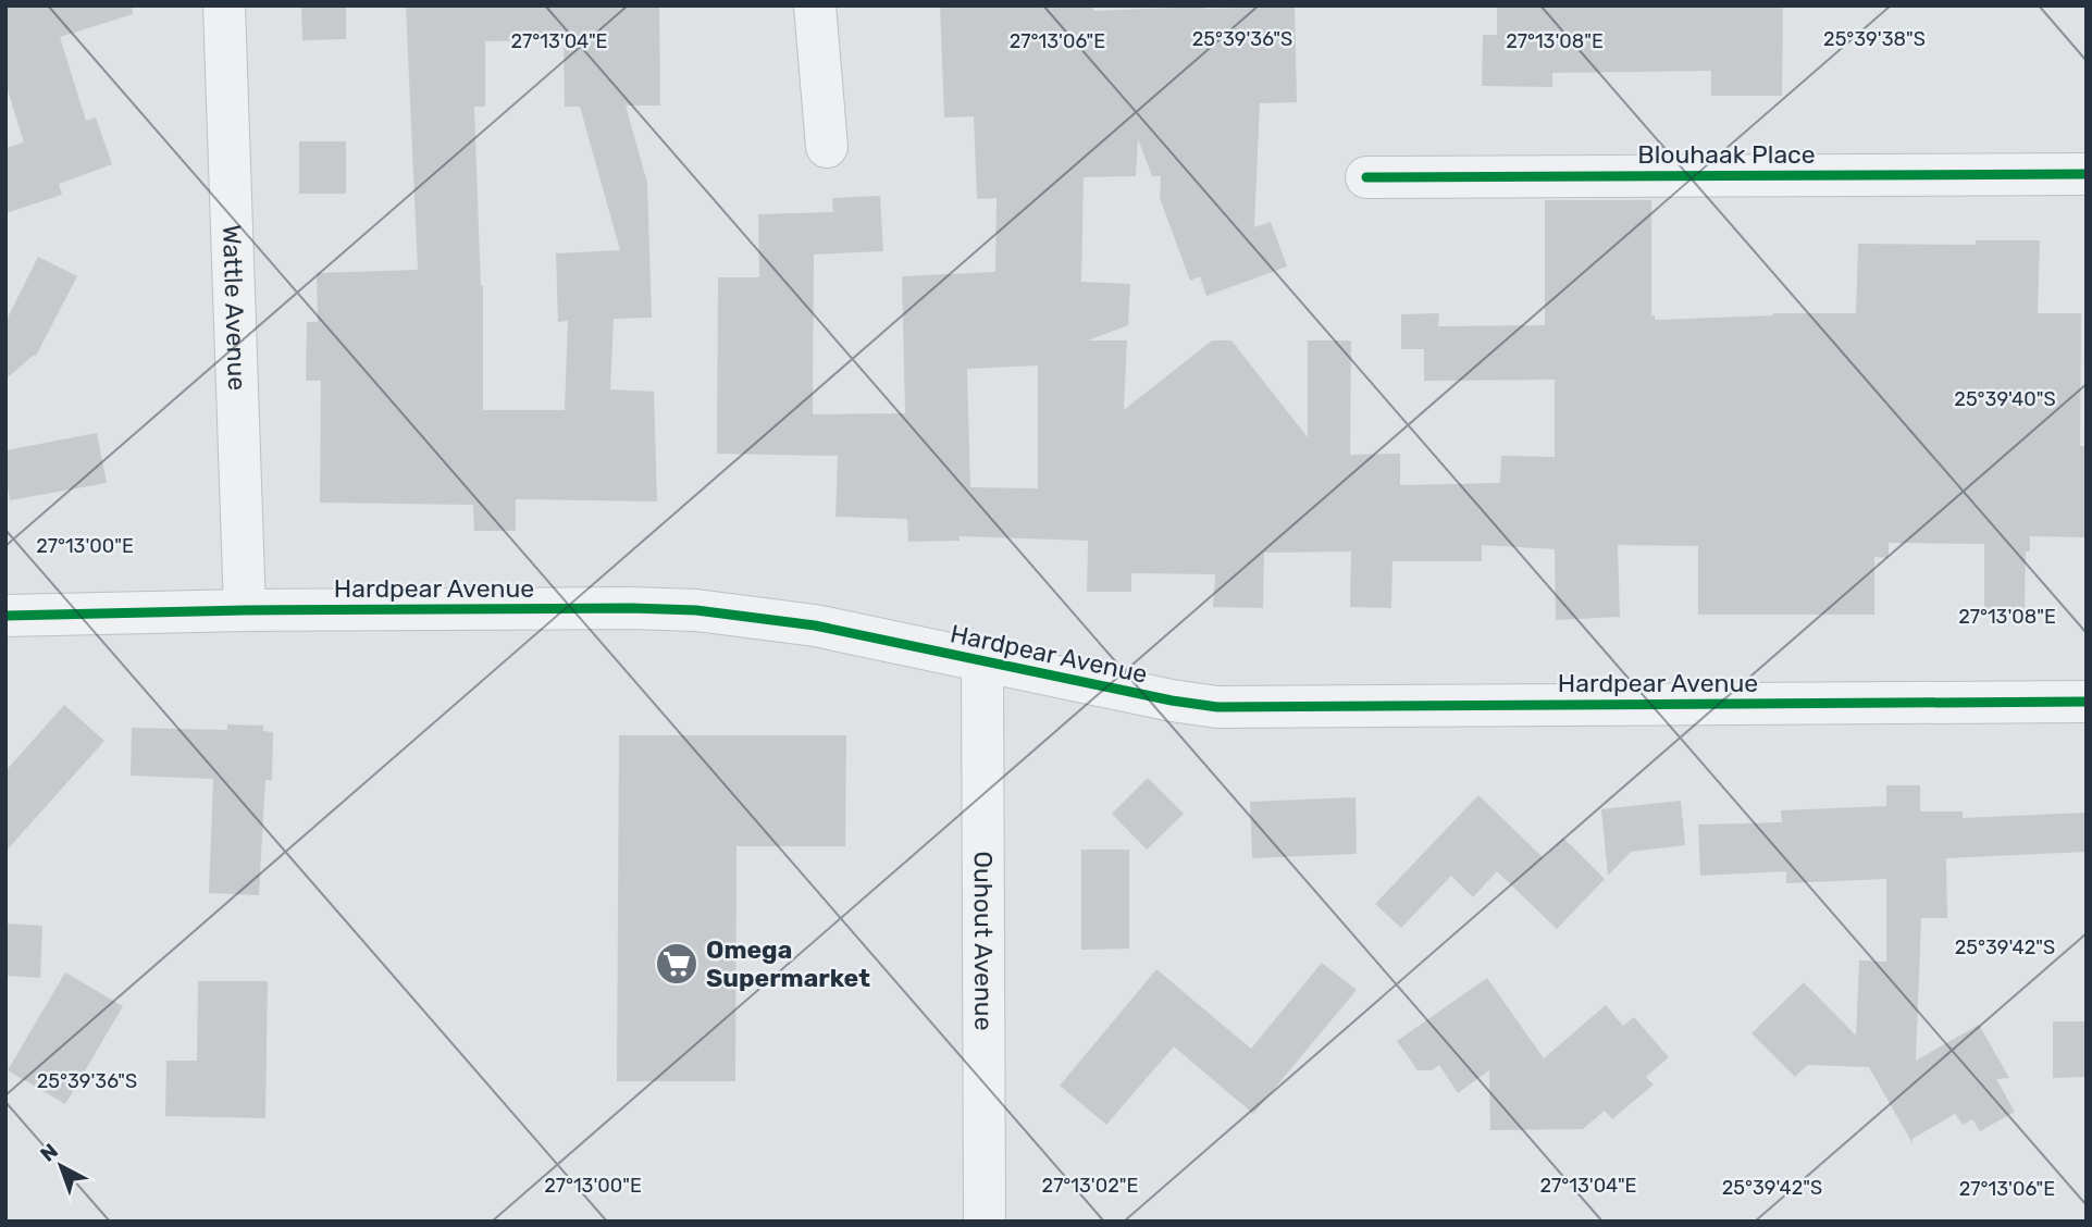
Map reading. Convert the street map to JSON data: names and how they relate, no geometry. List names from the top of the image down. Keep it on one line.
{"streets":{"street":["Blouhaak Place","Wattle Avenue","Hardpear Avenue","Ouhout Avenue"]},"crossings":[["Wattle Avenue","Hardpear Avenue"],["Hardpear Avenue","Ouhout Avenue"]],"places":{"supermarket":["Omega Supermarket"]},"north":"top left","coordinates":["25°39'36\"S","25°39'38\"S","27°13'04\"E","27°13'06\"E","27°13'08\"E","25°39'40\"S","27°13'00\"E","25°39'42\"S","27°13'02\"E"]}
